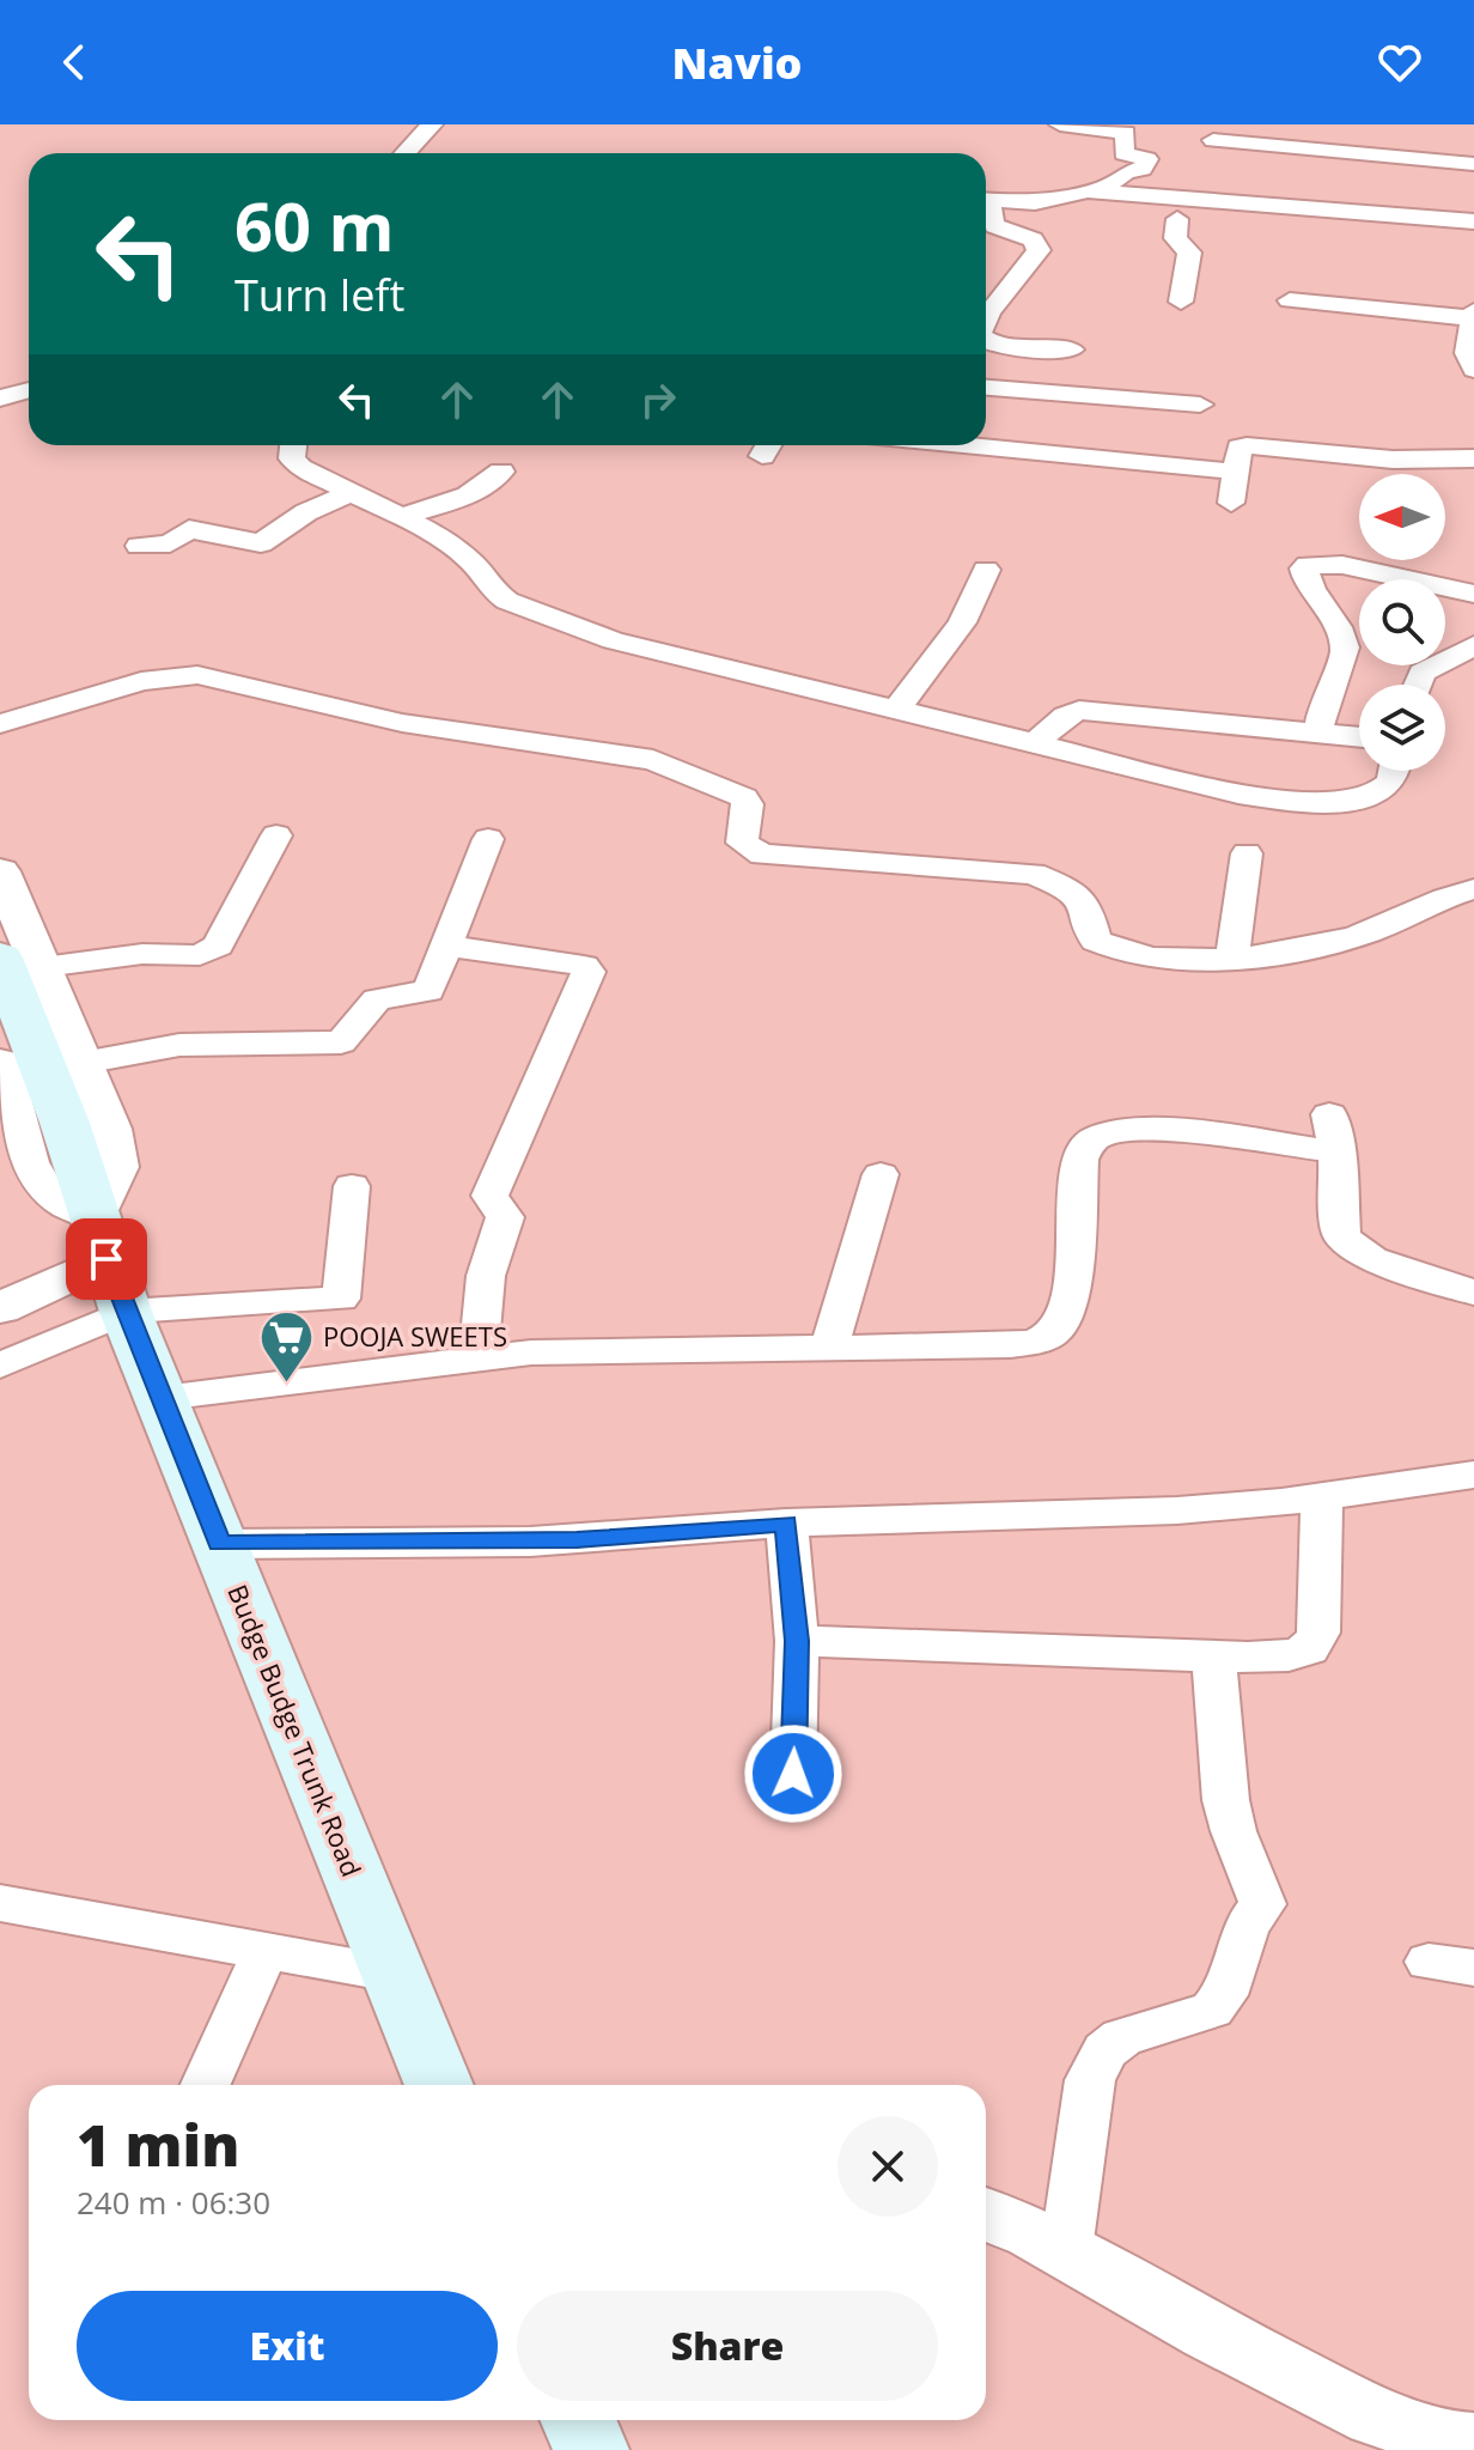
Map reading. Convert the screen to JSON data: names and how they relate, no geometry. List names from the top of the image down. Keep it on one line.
{"streets":{"main road":["Budge Budge Trunk Road"]},"places":{"supermarket":["POOJA SWEETS"]},"north":"left","page":{"header":"Navio","turn":["60 m","Turn left"],"heading":["1 min","240 m · 06:30"],"buttons":["Exit","Share"]}}
